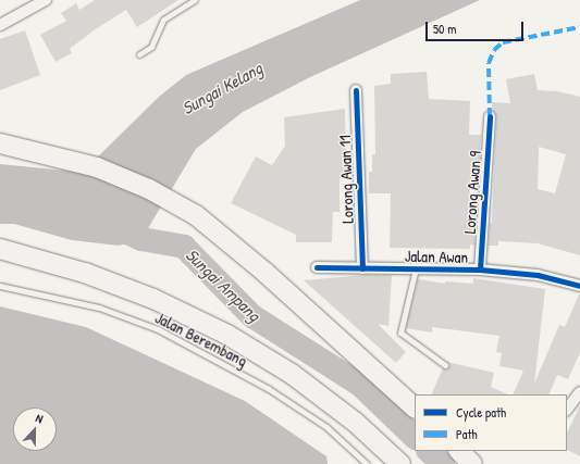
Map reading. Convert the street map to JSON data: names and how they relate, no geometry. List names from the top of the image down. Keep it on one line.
{"streets":{"street":["Lorong Awan 11","Lorong Awan 9","Jalan Awan"],"lane":["Jalan Berembang"]},"crossings":[["Lorong Awan 11","Jalan Awan"],["Lorong Awan 9","Jalan Awan"]],"water":["Sungai Kelang","Sungai Ampang"],"legend":["Cycle path","Path"],"scale_bar":"50 m","north":"top"}
